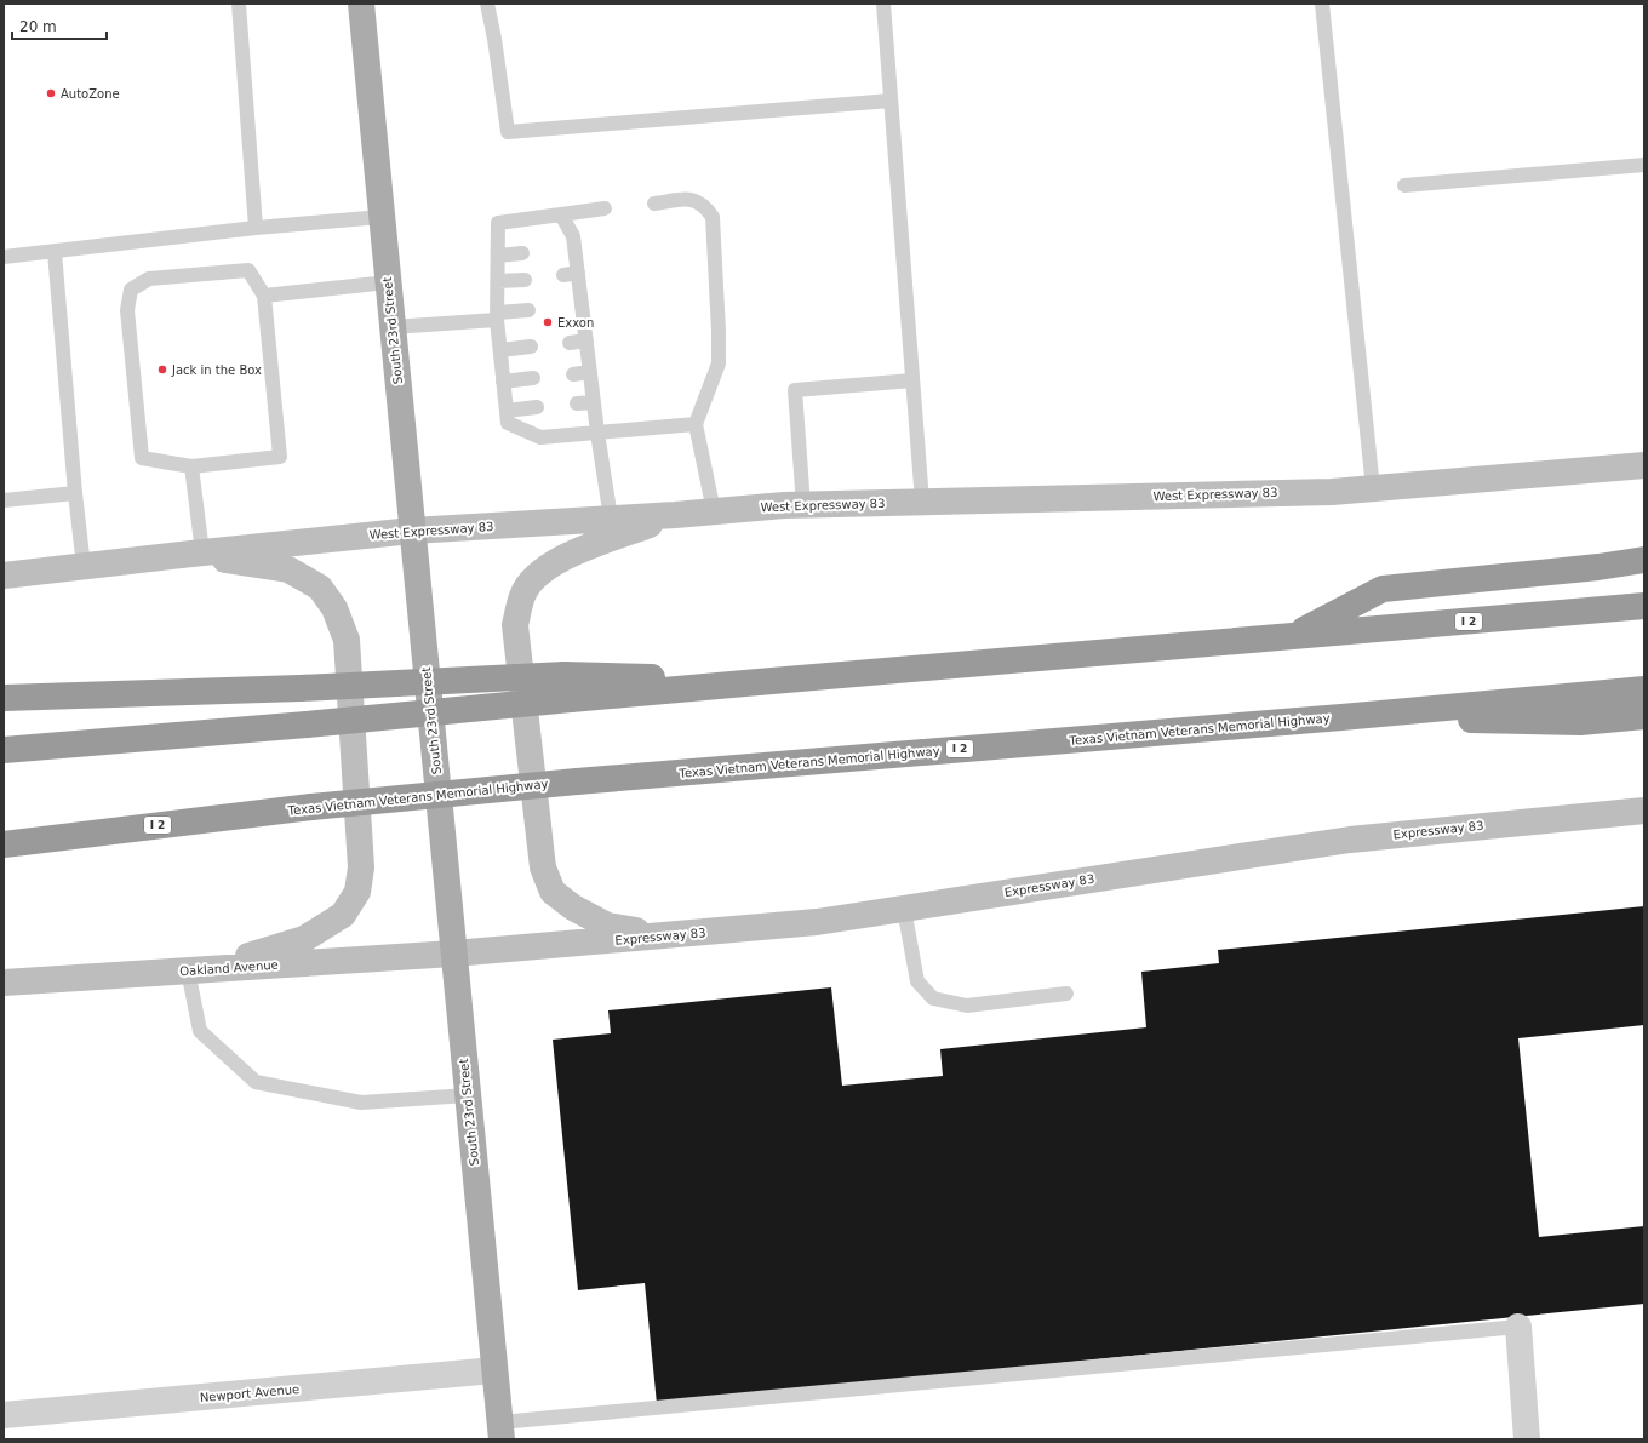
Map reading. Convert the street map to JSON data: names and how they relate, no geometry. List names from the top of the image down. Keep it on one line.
{"streets":{"highway":["I 2","Texas Vietnam Veterans Memorial Highway"],"main road":["South 23rd Street","West Expressway 83","Expressway 83","Oakland Avenue"],"street":["Newport Avenue"]},"crossings":[["South 23rd Street","West Expressway 83"],["South 23rd Street","Expressway 83"],["South 23rd Street","Oakland Avenue"],["South 23rd Street","Newport Avenue"],["Expressway 83","Oakland Avenue"]],"places":["AutoZone","Exxon","Jack in the Box"],"scale_bar":"20 m"}
